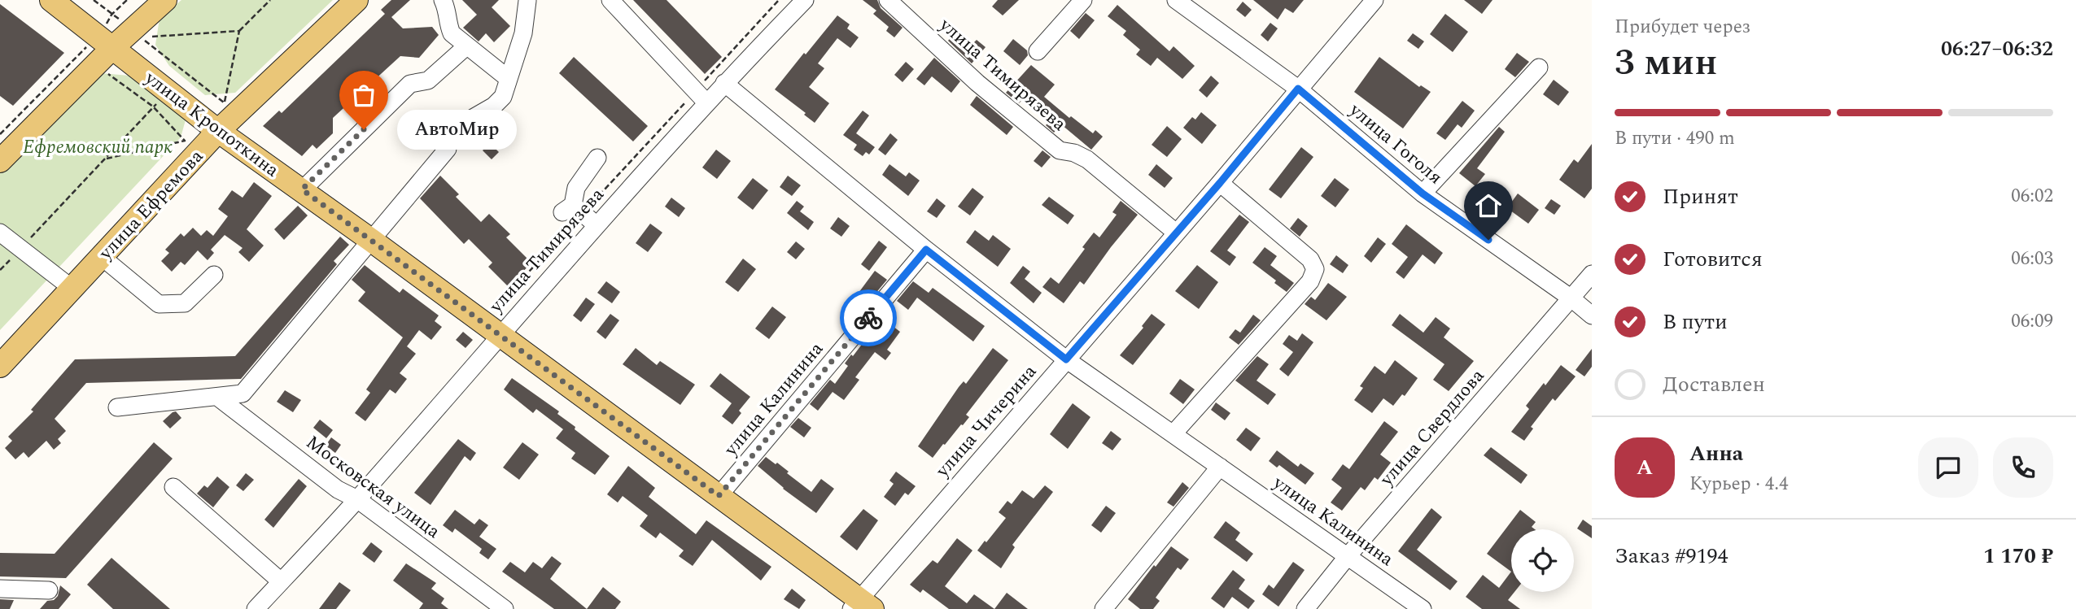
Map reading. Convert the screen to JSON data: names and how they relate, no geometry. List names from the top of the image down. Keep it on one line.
{"streets":{"main road":["улица Кропоткина","улица Ефремова"],"street":["улица Тимирязева","улица Гоголя","улица Калинина","улица Чичерина","улица Свердлова","Московская улица"]},"crossings":[["улица Тимирязева","улица Кропоткина"],["улица Тимирязева","улица Калинина"],["улица Тимирязева","улица Чичерина"],["улица Тимирязева","Московская улица"],["улица Кропоткина","улица Ефремова"],["улица Кропоткина","улица Калинина"],["улица Кропоткина","улица Чичерина"],["улица Гоголя","улица Чичерина"],["улица Гоголя","улица Свердлова"],["улица Калинина","улица Чичерина"],["улица Калинина","улица Свердлова"]],"parks":["Ефремовский парк"],"places":["АвтоМир"],"page":{"heading":["3 мин","Прибудет через","06:27–06:32"],"panel":["Анна","Курьер · 4.4","Заказ #9194","1 170 ₽"],"bar":"В пути · 490 m","bubble":"АвтоМир","list":[["Принят","06:02"],["Готовится","06:03"],["В пути","06:09"],"Доставлен"],"round":"А"}}
